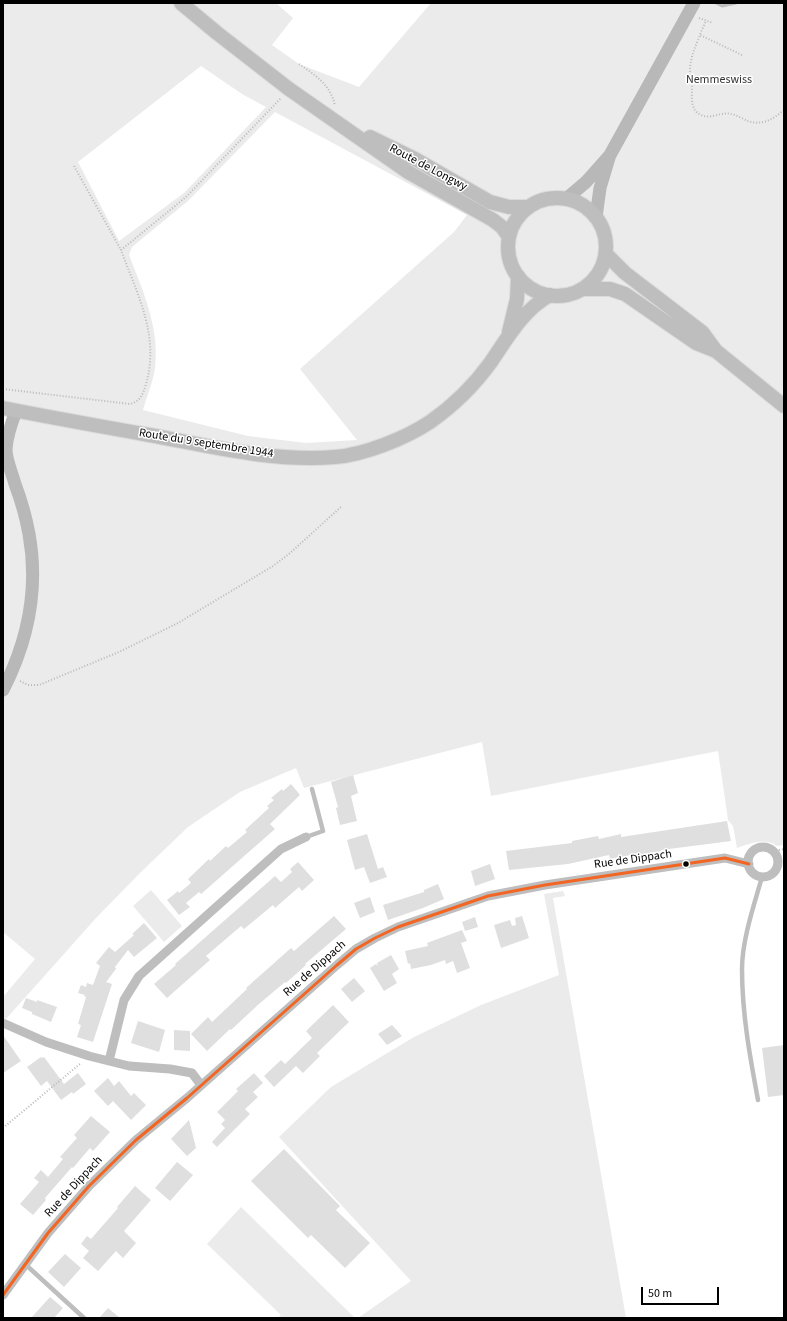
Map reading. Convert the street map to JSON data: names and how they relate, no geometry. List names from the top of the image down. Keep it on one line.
{"streets":{"main road":["Route de Longwy","Route du 9 septembre 1944"],"street":["Rue de Dippach"]},"parks":["Nemmeswiss"],"scale_bar":"50 m"}
